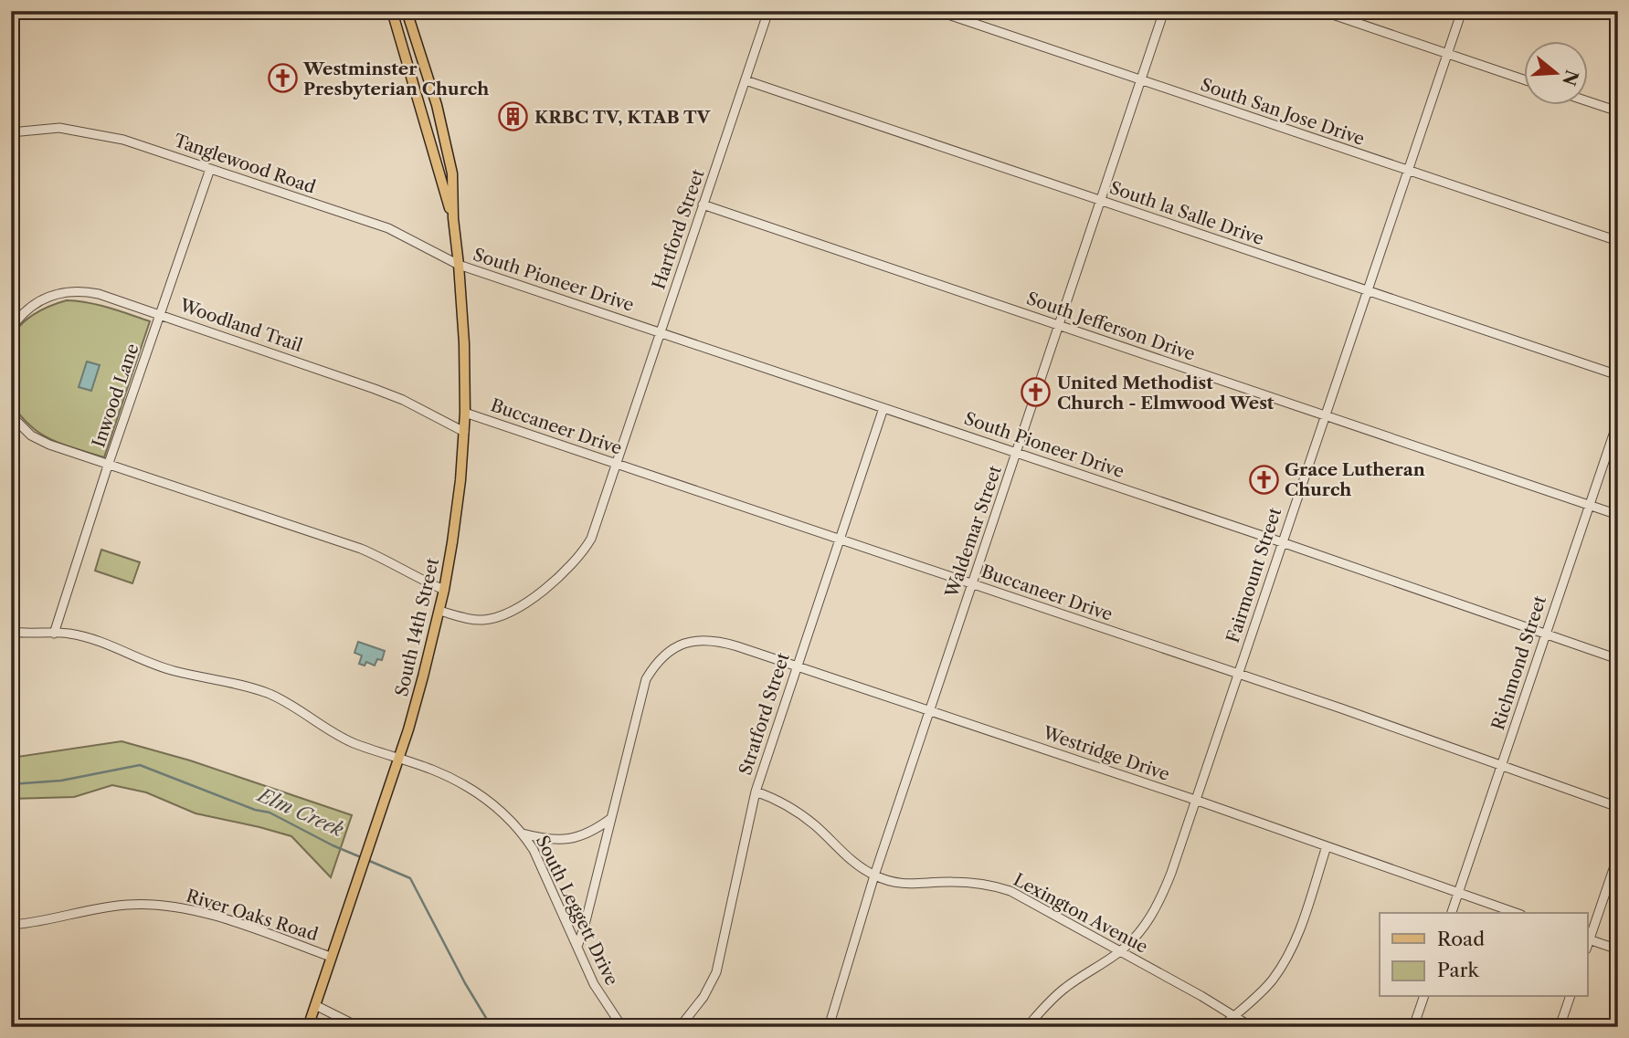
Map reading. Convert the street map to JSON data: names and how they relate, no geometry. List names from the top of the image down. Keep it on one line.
{"streets":{"main road":["South 14th Street"],"street":["South San Jose Drive","Tanglewood Road","South la Salle Drive","Hartford Street","South Pioneer Drive","Woodland Trail","South Jefferson Drive","Inwood Lane","Buccaneer Drive","Waldemar Street","Fairmount Street","Richmond Street","Stratford Street","Westridge Drive","South Leggett Drive","Lexington Avenue","River Oaks Road"]},"crossings":[["South San Jose Drive","Waldemar Street"],["South San Jose Drive","Fairmount Street"],["Tanglewood Road","South Pioneer Drive"],["Tanglewood Road","Inwood Lane"],["Tanglewood Road","South 14th Street"],["South la Salle Drive","Hartford Street"],["South la Salle Drive","Waldemar Street"],["South la Salle Drive","Fairmount Street"],["Hartford Street","South Pioneer Drive"],["Hartford Street","South Jefferson Drive"],["Hartford Street","Buccaneer Drive"],["Hartford Street","South 14th Street"],["South Pioneer Drive","Waldemar Street"],["South Pioneer Drive","Fairmount Street"],["South Pioneer Drive","South 14th Street"],["South Pioneer Drive","Richmond Street"],["South Pioneer Drive","Stratford Street"],["Woodland Trail","Inwood Lane"],["Woodland Trail","South 14th Street"],["South Jefferson Drive","Waldemar Street"],["South Jefferson Drive","Fairmount Street"],["South Jefferson Drive","Richmond Street"],["Buccaneer Drive","Waldemar Street"],["Buccaneer Drive","Fairmount Street"],["Buccaneer Drive","South 14th Street"],["Buccaneer Drive","Richmond Street"],["Buccaneer Drive","Stratford Street"],["Waldemar Street","Westridge Drive"],["Waldemar Street","Lexington Avenue"],["Fairmount Street","Westridge Drive"],["Fairmount Street","Lexington Avenue"],["South 14th Street","South Leggett Drive"],["South 14th Street","River Oaks Road"],["Richmond Street","Westridge Drive"],["Stratford Street","Westridge Drive"],["Stratford Street","Lexington Avenue"]],"water":["Elm Creek"],"places":{"church":["Westminster Presbyterian Church","United Methodist Church - Elmwood West","Grace Lutheran Church"],"building":["KRBC TV, KTAB TV"]},"legend":["Road","Park"],"north":"right"}
